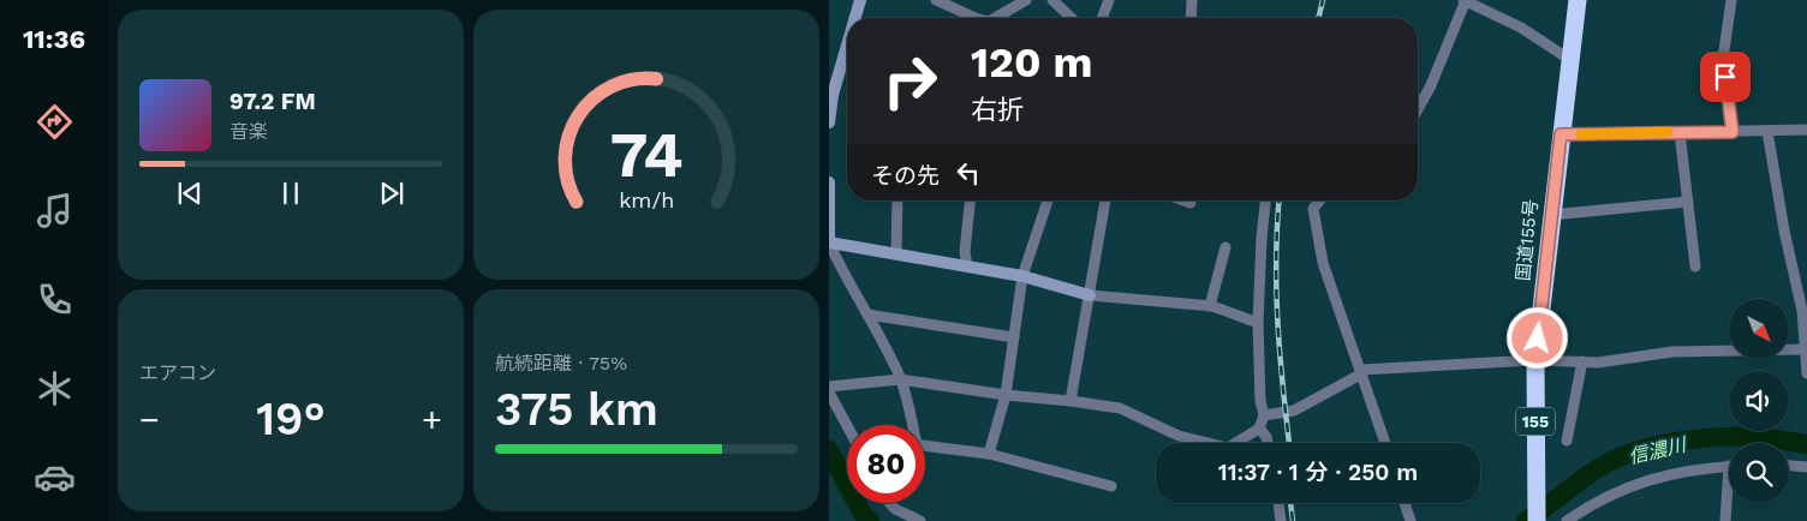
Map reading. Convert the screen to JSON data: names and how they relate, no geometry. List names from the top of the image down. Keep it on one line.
{"streets":{"highway":["国道155号","155"]},"water":["信濃川"],"north":"bottom right","page":{"tabs":"11:36","turn":["120 m","右折"],"song":["97.2 FM","音楽"],"then":"その先","tile":["エアコン",["航続距離 · 75%","375 km"]],"heat":["−","19°","+"],"limit":"80","trip":"11:37 · 1 分 · 250 m","gauge":["74","km/h"]}}
